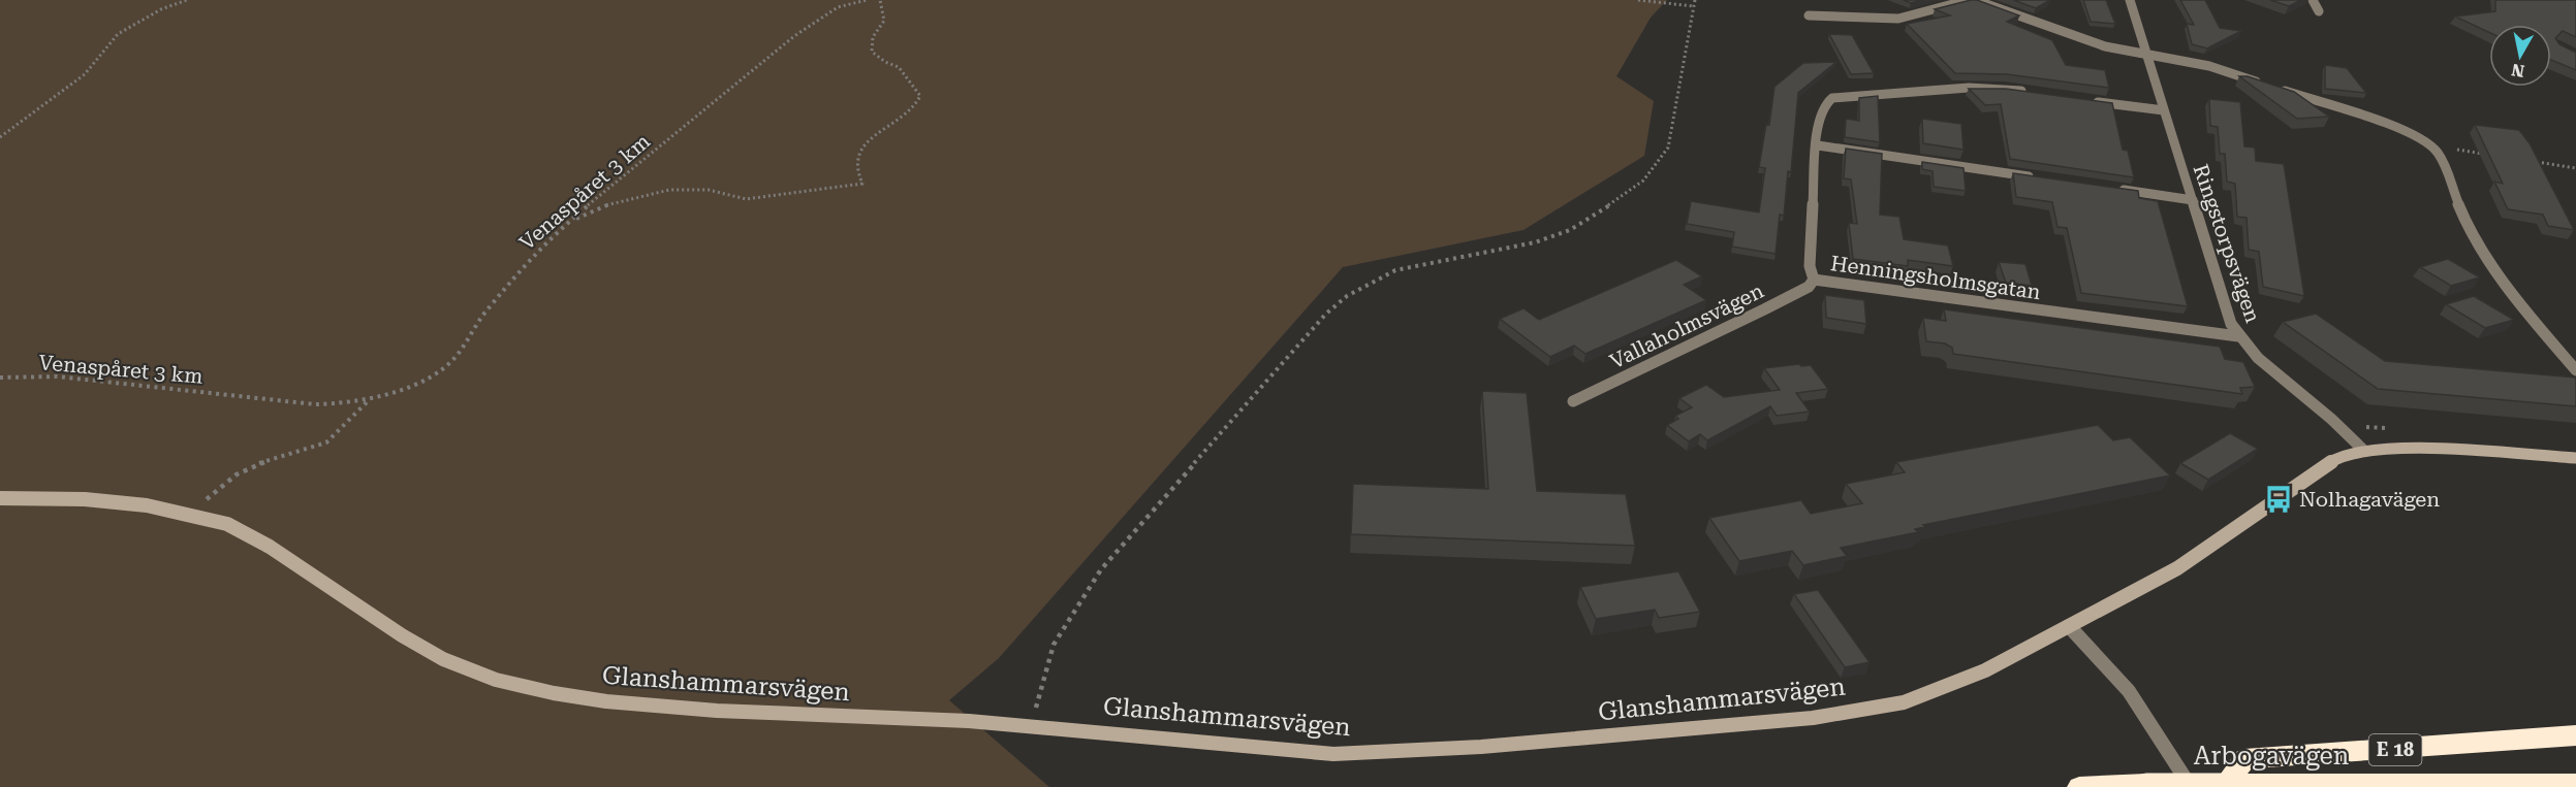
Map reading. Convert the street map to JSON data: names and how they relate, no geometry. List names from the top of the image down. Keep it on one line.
{"streets":{"highway":["E 18","Arbogavägen"],"street":["Ringstorpsvägen","Henningsholmsgatan","Vallaholmsvägen","Glanshammarsvägen"],"path":["Venaspåret 3 km"]},"crossings":[["Ringstorpsvägen","Henningsholmsgatan"],["Ringstorpsvägen","Glanshammarsvägen"],["Henningsholmsgatan","Vallaholmsvägen"],["E 18","Arbogavägen"]],"places":{"bus stop":["Nolhagavägen"]},"north":"bottom"}
